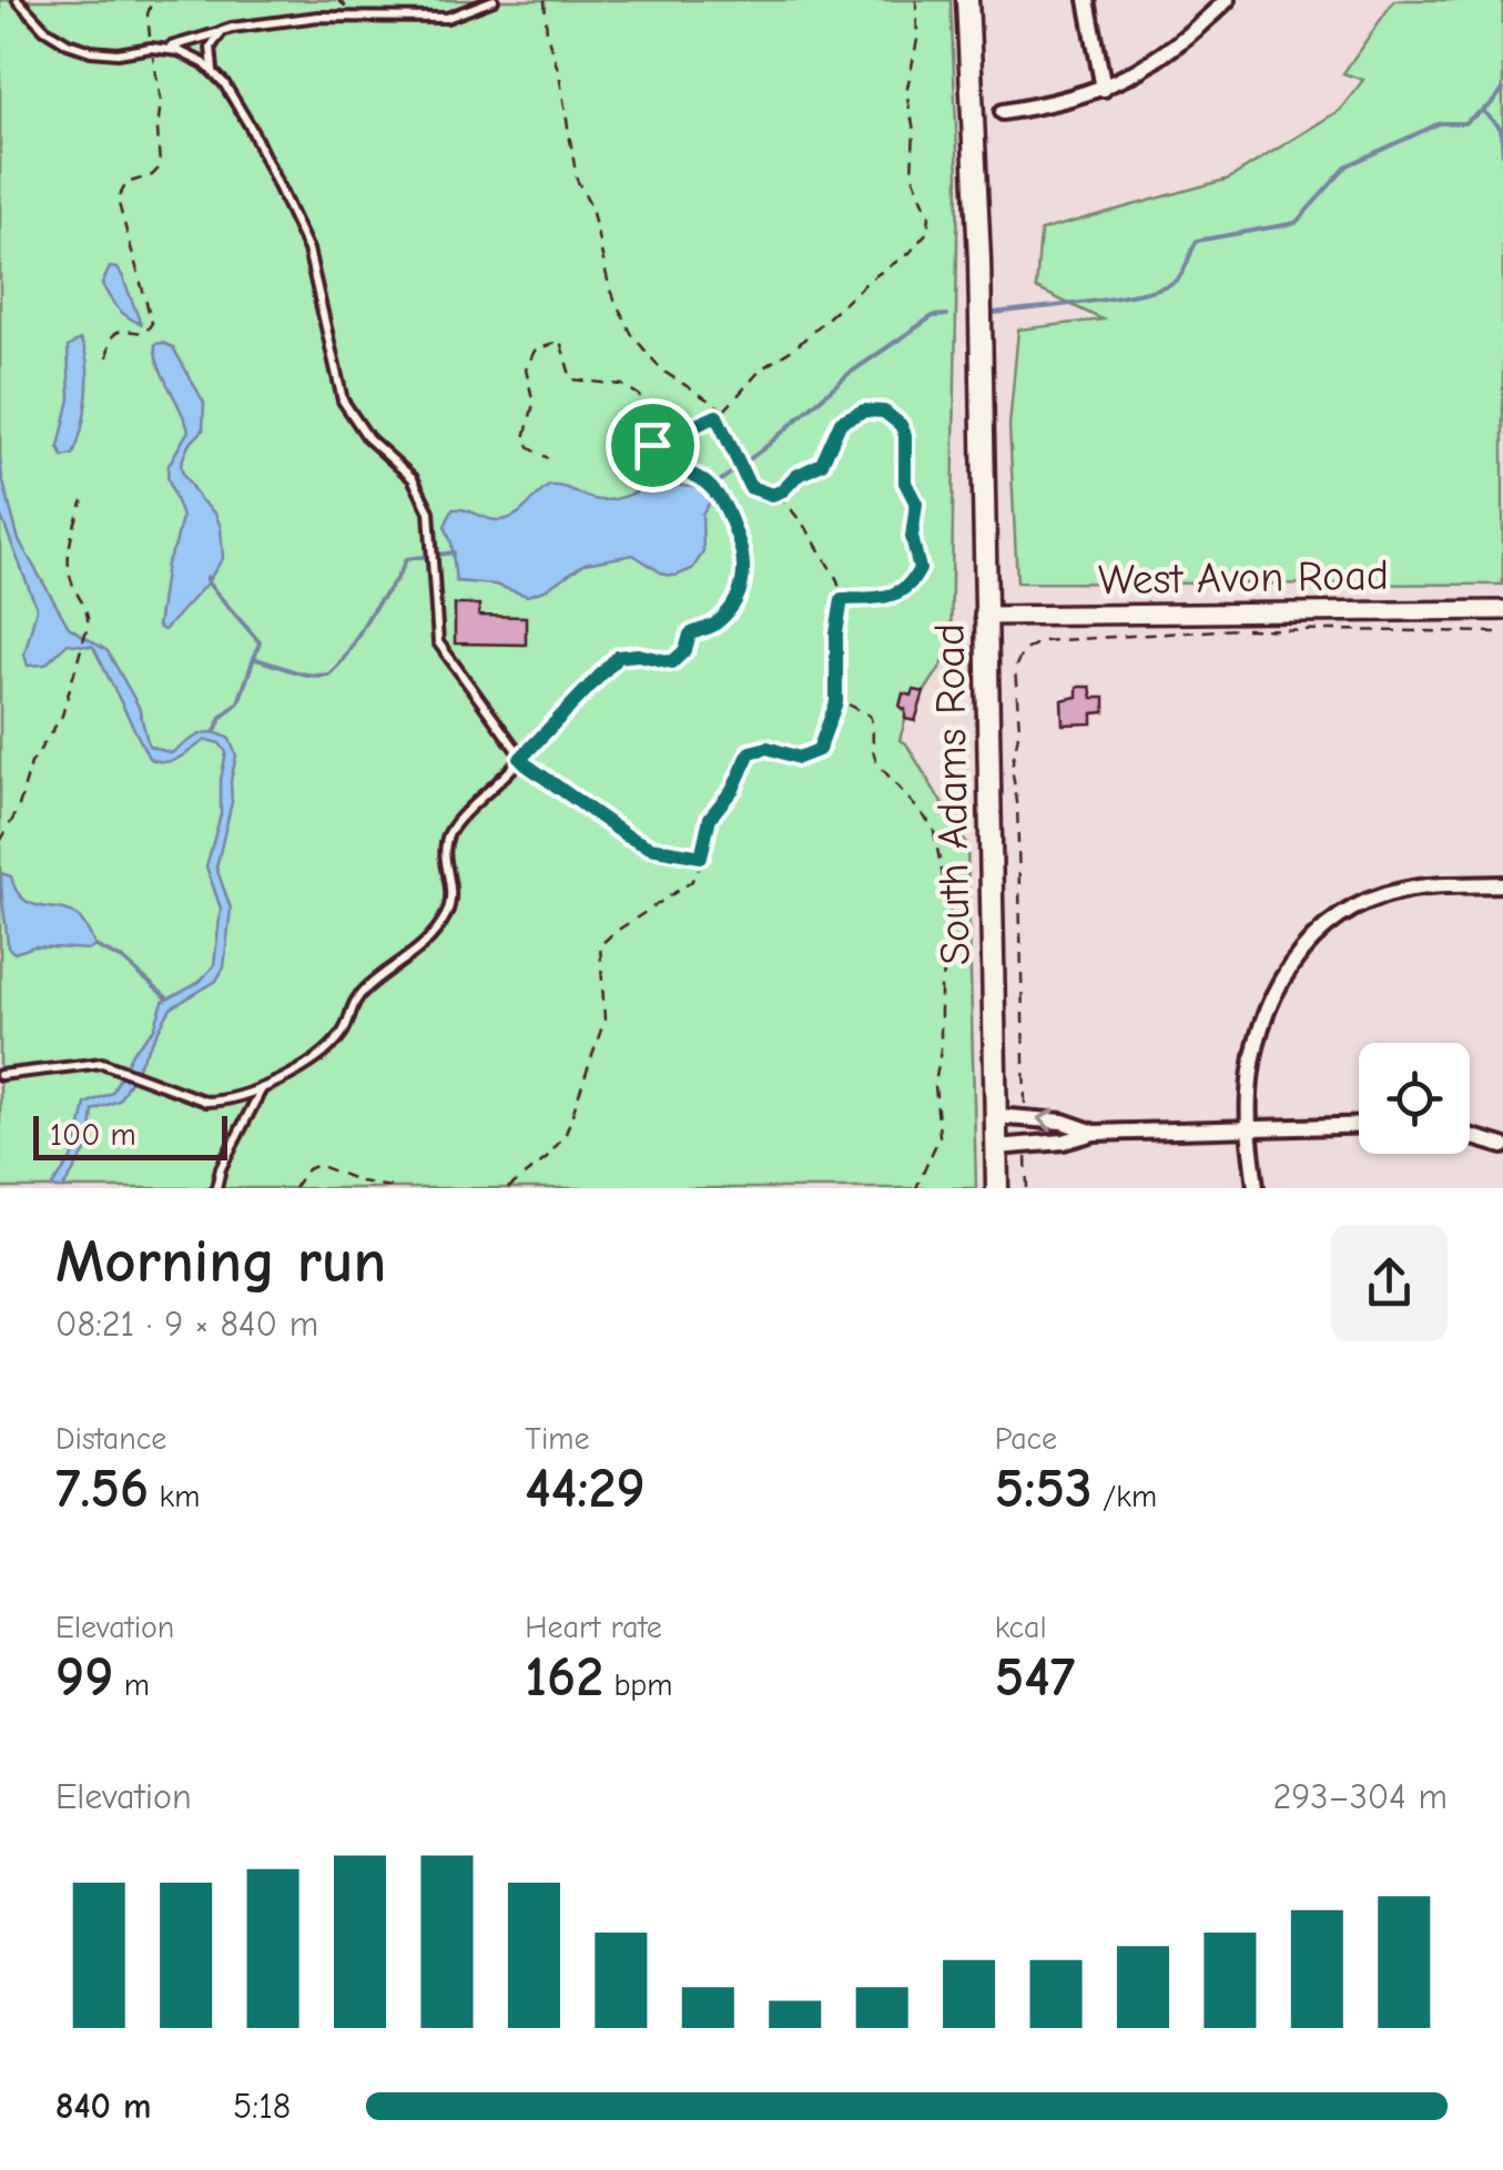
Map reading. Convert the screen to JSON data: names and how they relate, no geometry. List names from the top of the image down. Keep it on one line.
{"streets":{"main road":["South Adams Road"],"street":["West Avon Road"]},"crossings":[["West Avon Road","South Adams Road"]],"scale_bar":"100 m","page":{"scale":"100 m","heading":["Morning run","08:21 · 9 × 840 m"],"stats":[["Distance","7.56 km"],["Time","44:29"],["Pace","5:53 /km"],["Elevation","99 m"],["Heart rate","162 bpm"],["kcal","547"]],"chart":["Elevation","293–304 m"],"list":[{"name":"840 m","note":"5:18"}]}}
